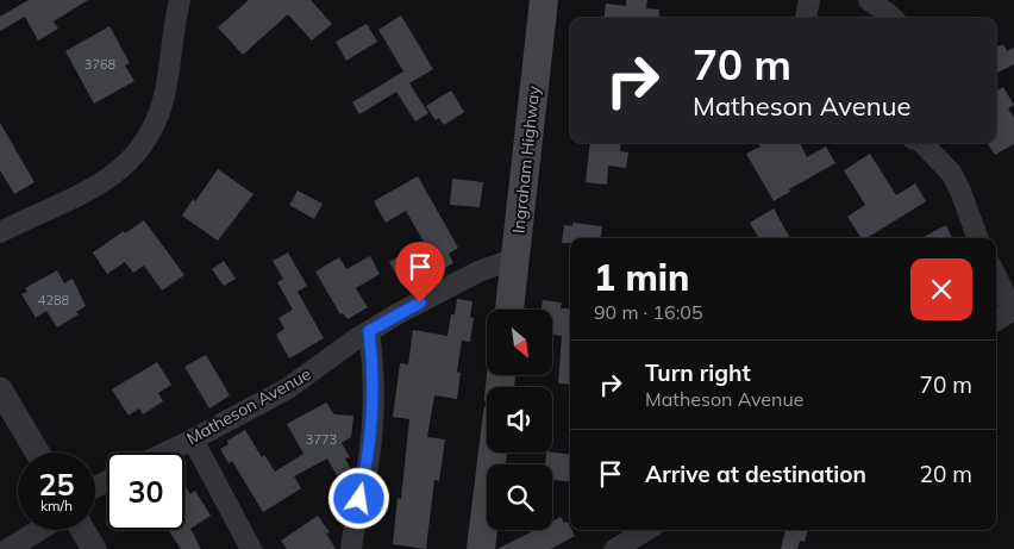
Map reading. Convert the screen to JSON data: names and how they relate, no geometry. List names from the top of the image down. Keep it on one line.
{"streets":{"main road":["Ingraham Highway"],"street":["Matheson Avenue"]},"crossings":[["Ingraham Highway","Matheson Avenue"]],"house_numbers":["3768","4288","3773"],"north":"bottom right","page":{"turn":["70 m","Matheson Avenue"],"heading":["1 min","90 m · 16:05"],"list":[{"name":"Turn right","note":"Matheson Avenue","value":"70 m"},{"name":"Arrive at destination","value":"20 m"}],"speed":"25 km/h","limit":"30"}}
